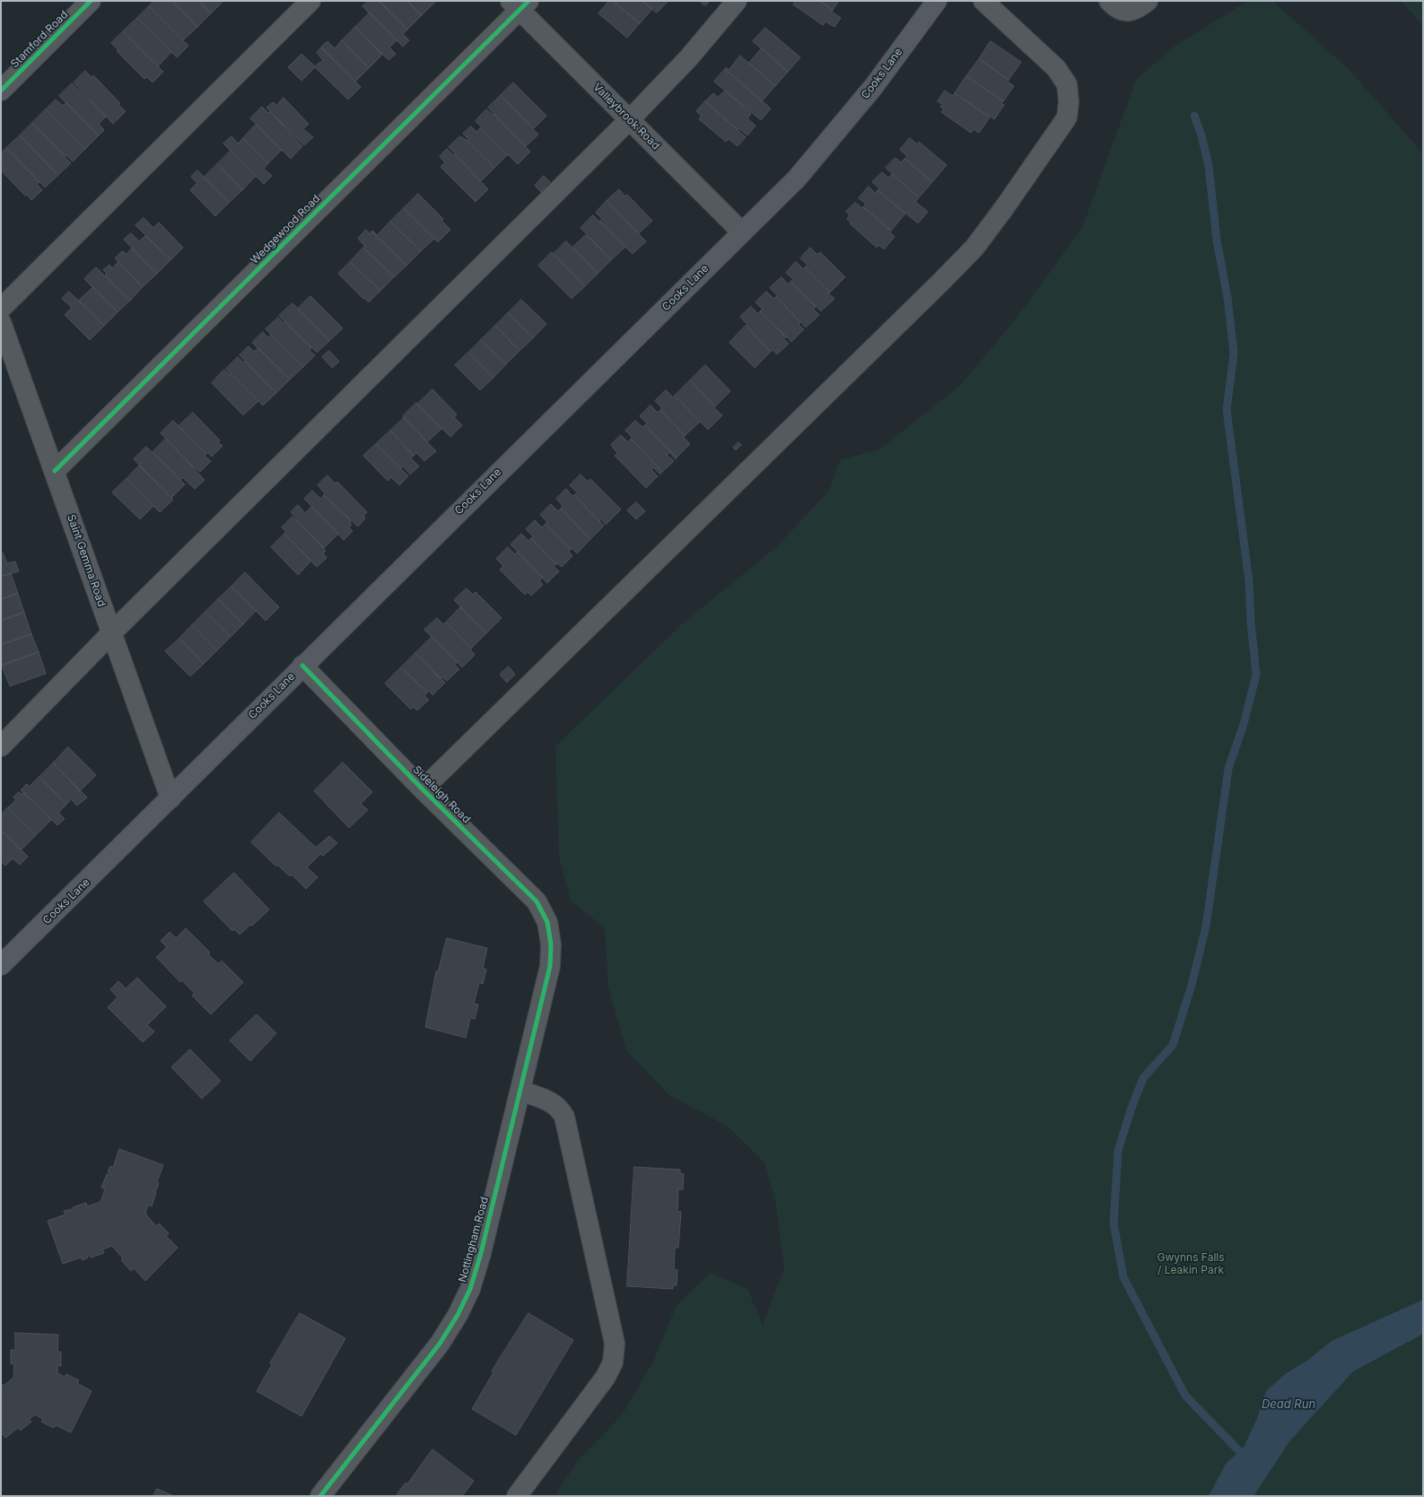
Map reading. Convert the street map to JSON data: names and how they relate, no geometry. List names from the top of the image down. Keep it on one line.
{"streets":{"main road":["Cooks Lane"],"street":["Stamford Road","Valleybrook Road","Wedgewood Road","Saint Gemma Road","Sideleigh Road","Nottingham Road"]},"crossings":[["Cooks Lane","Valleybrook Road"],["Cooks Lane","Saint Gemma Road"],["Cooks Lane","Sideleigh Road"],["Valleybrook Road","Wedgewood Road"],["Wedgewood Road","Saint Gemma Road"],["Sideleigh Road","Nottingham Road"]],"water":["Dead Run"],"parks":["Gwynns Falls / Leakin Park"]}
